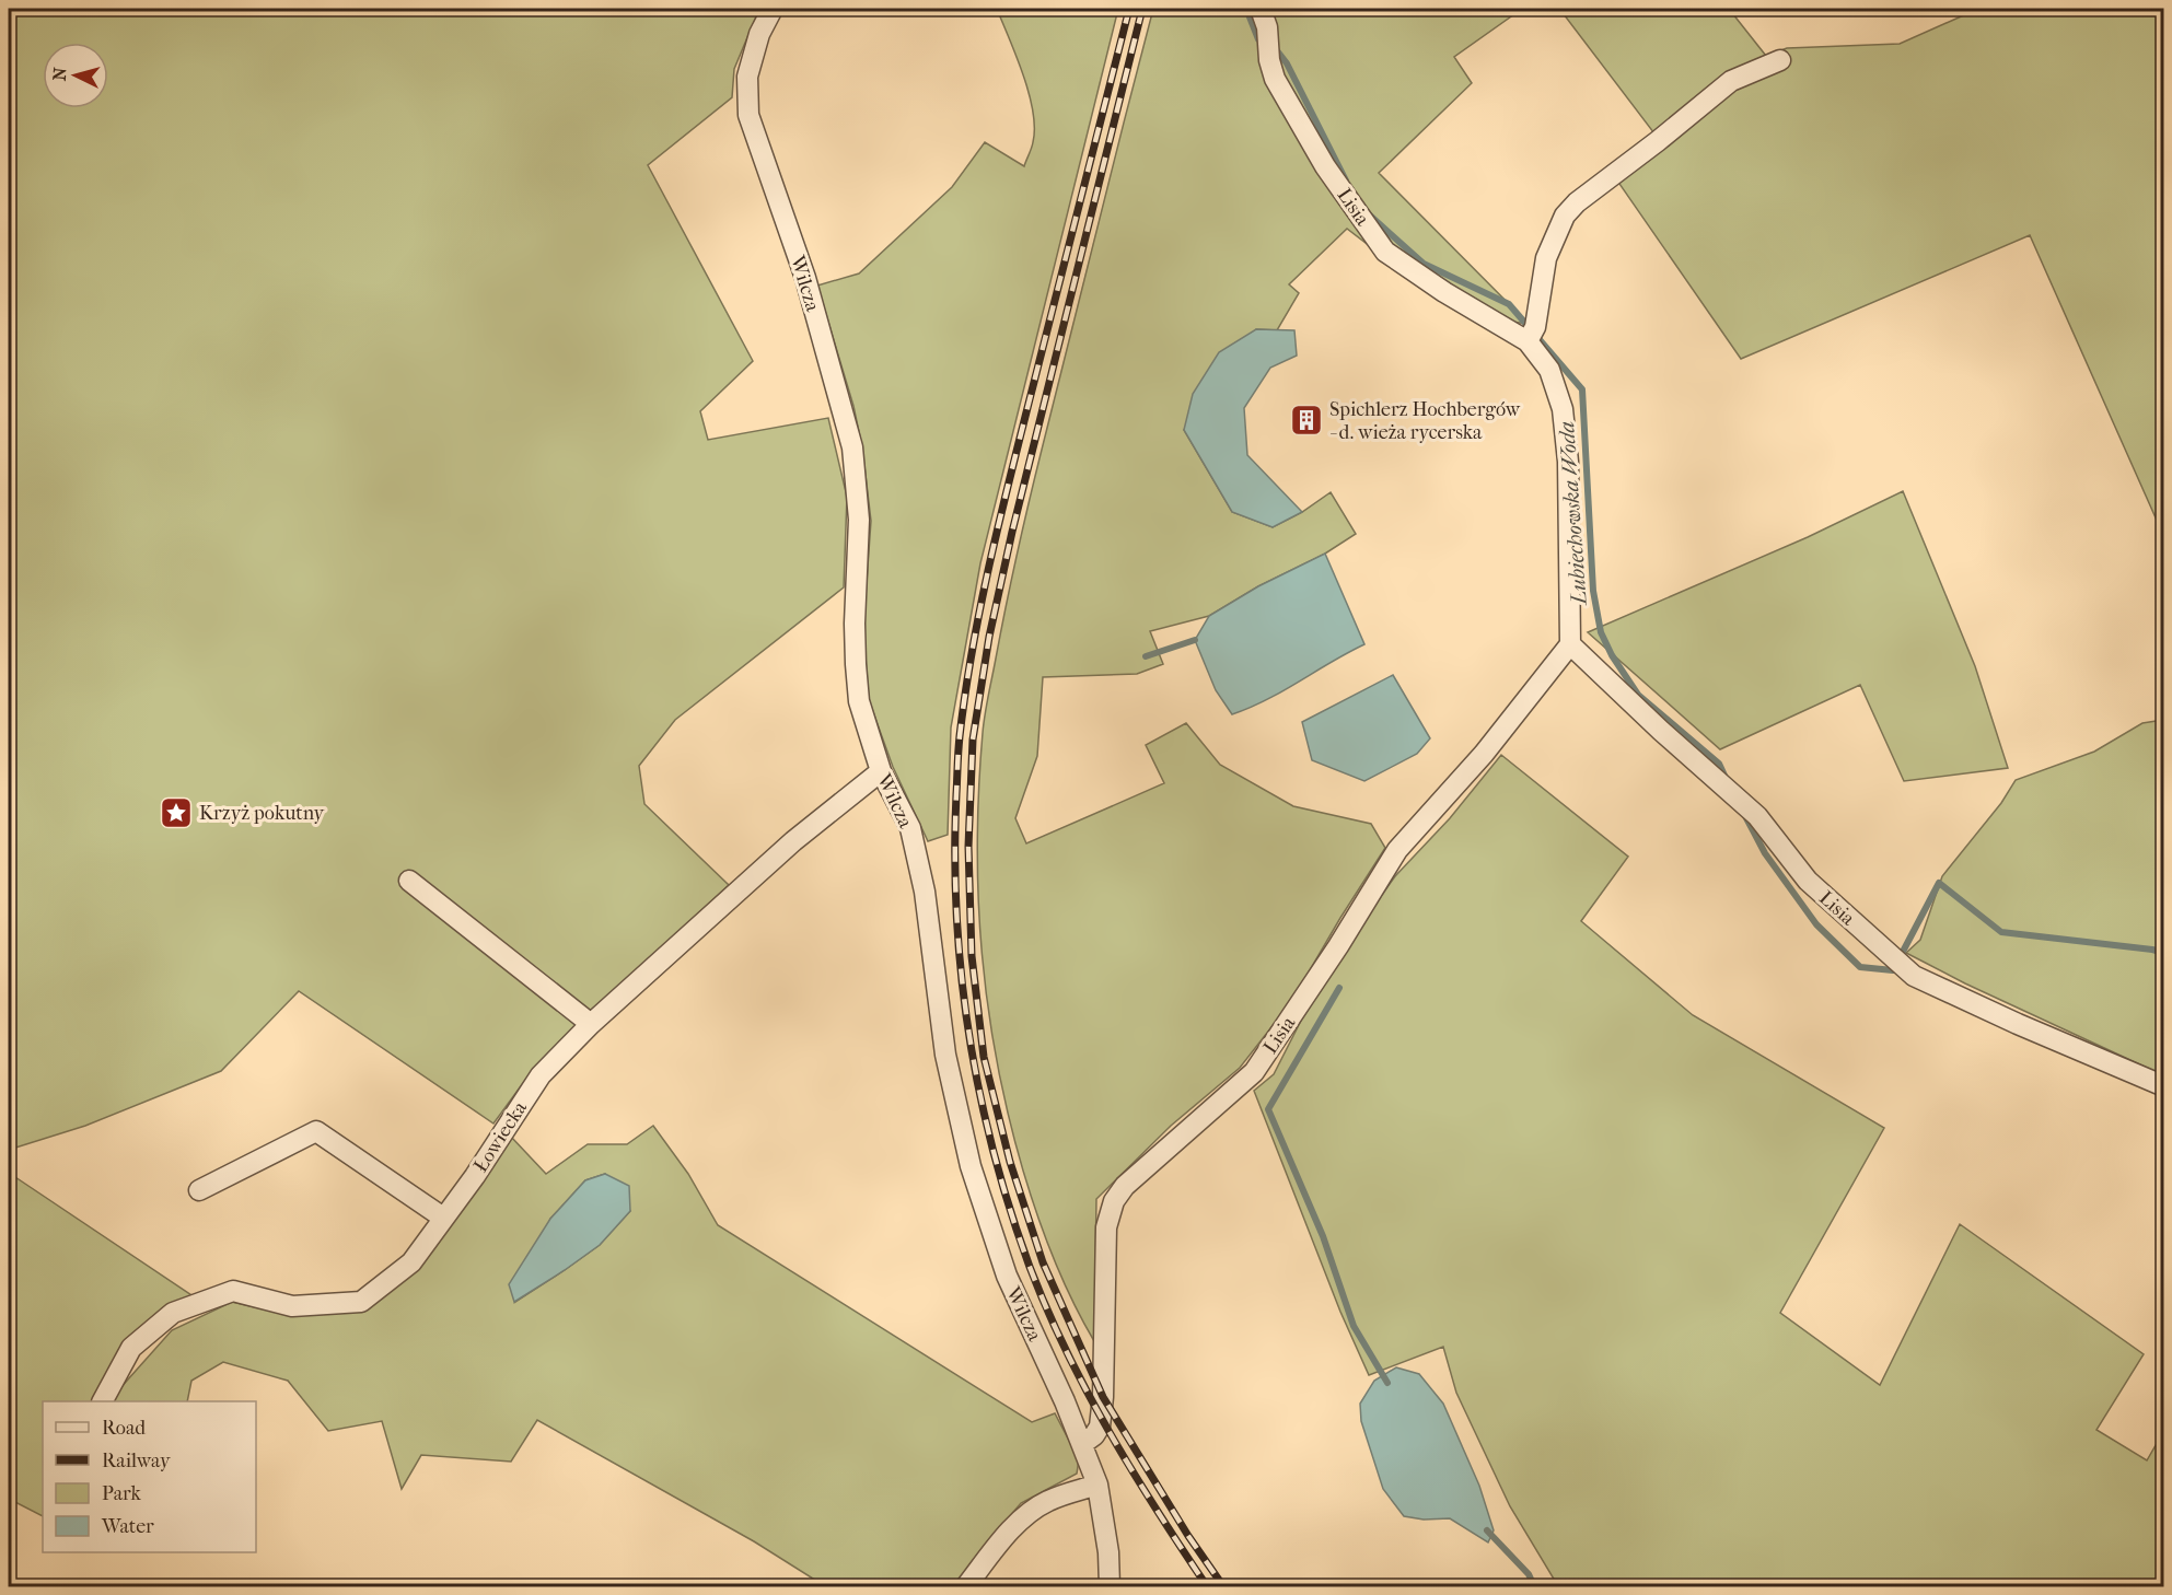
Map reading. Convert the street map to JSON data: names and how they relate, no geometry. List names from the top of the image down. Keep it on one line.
{"streets":{"street":["Lisia","Wilcza","Łowiecka"]},"crossings":[["Lisia","Wilcza"],["Wilcza","Łowiecka"]],"water":["Lubiechowska Woda"],"places":{"building":["Spichlerz Hochbergów - d. wieża rycerska"],"place":["Krzyż pokutny"]},"legend":["Road","Railway","Park","Water"],"north":"left"}
